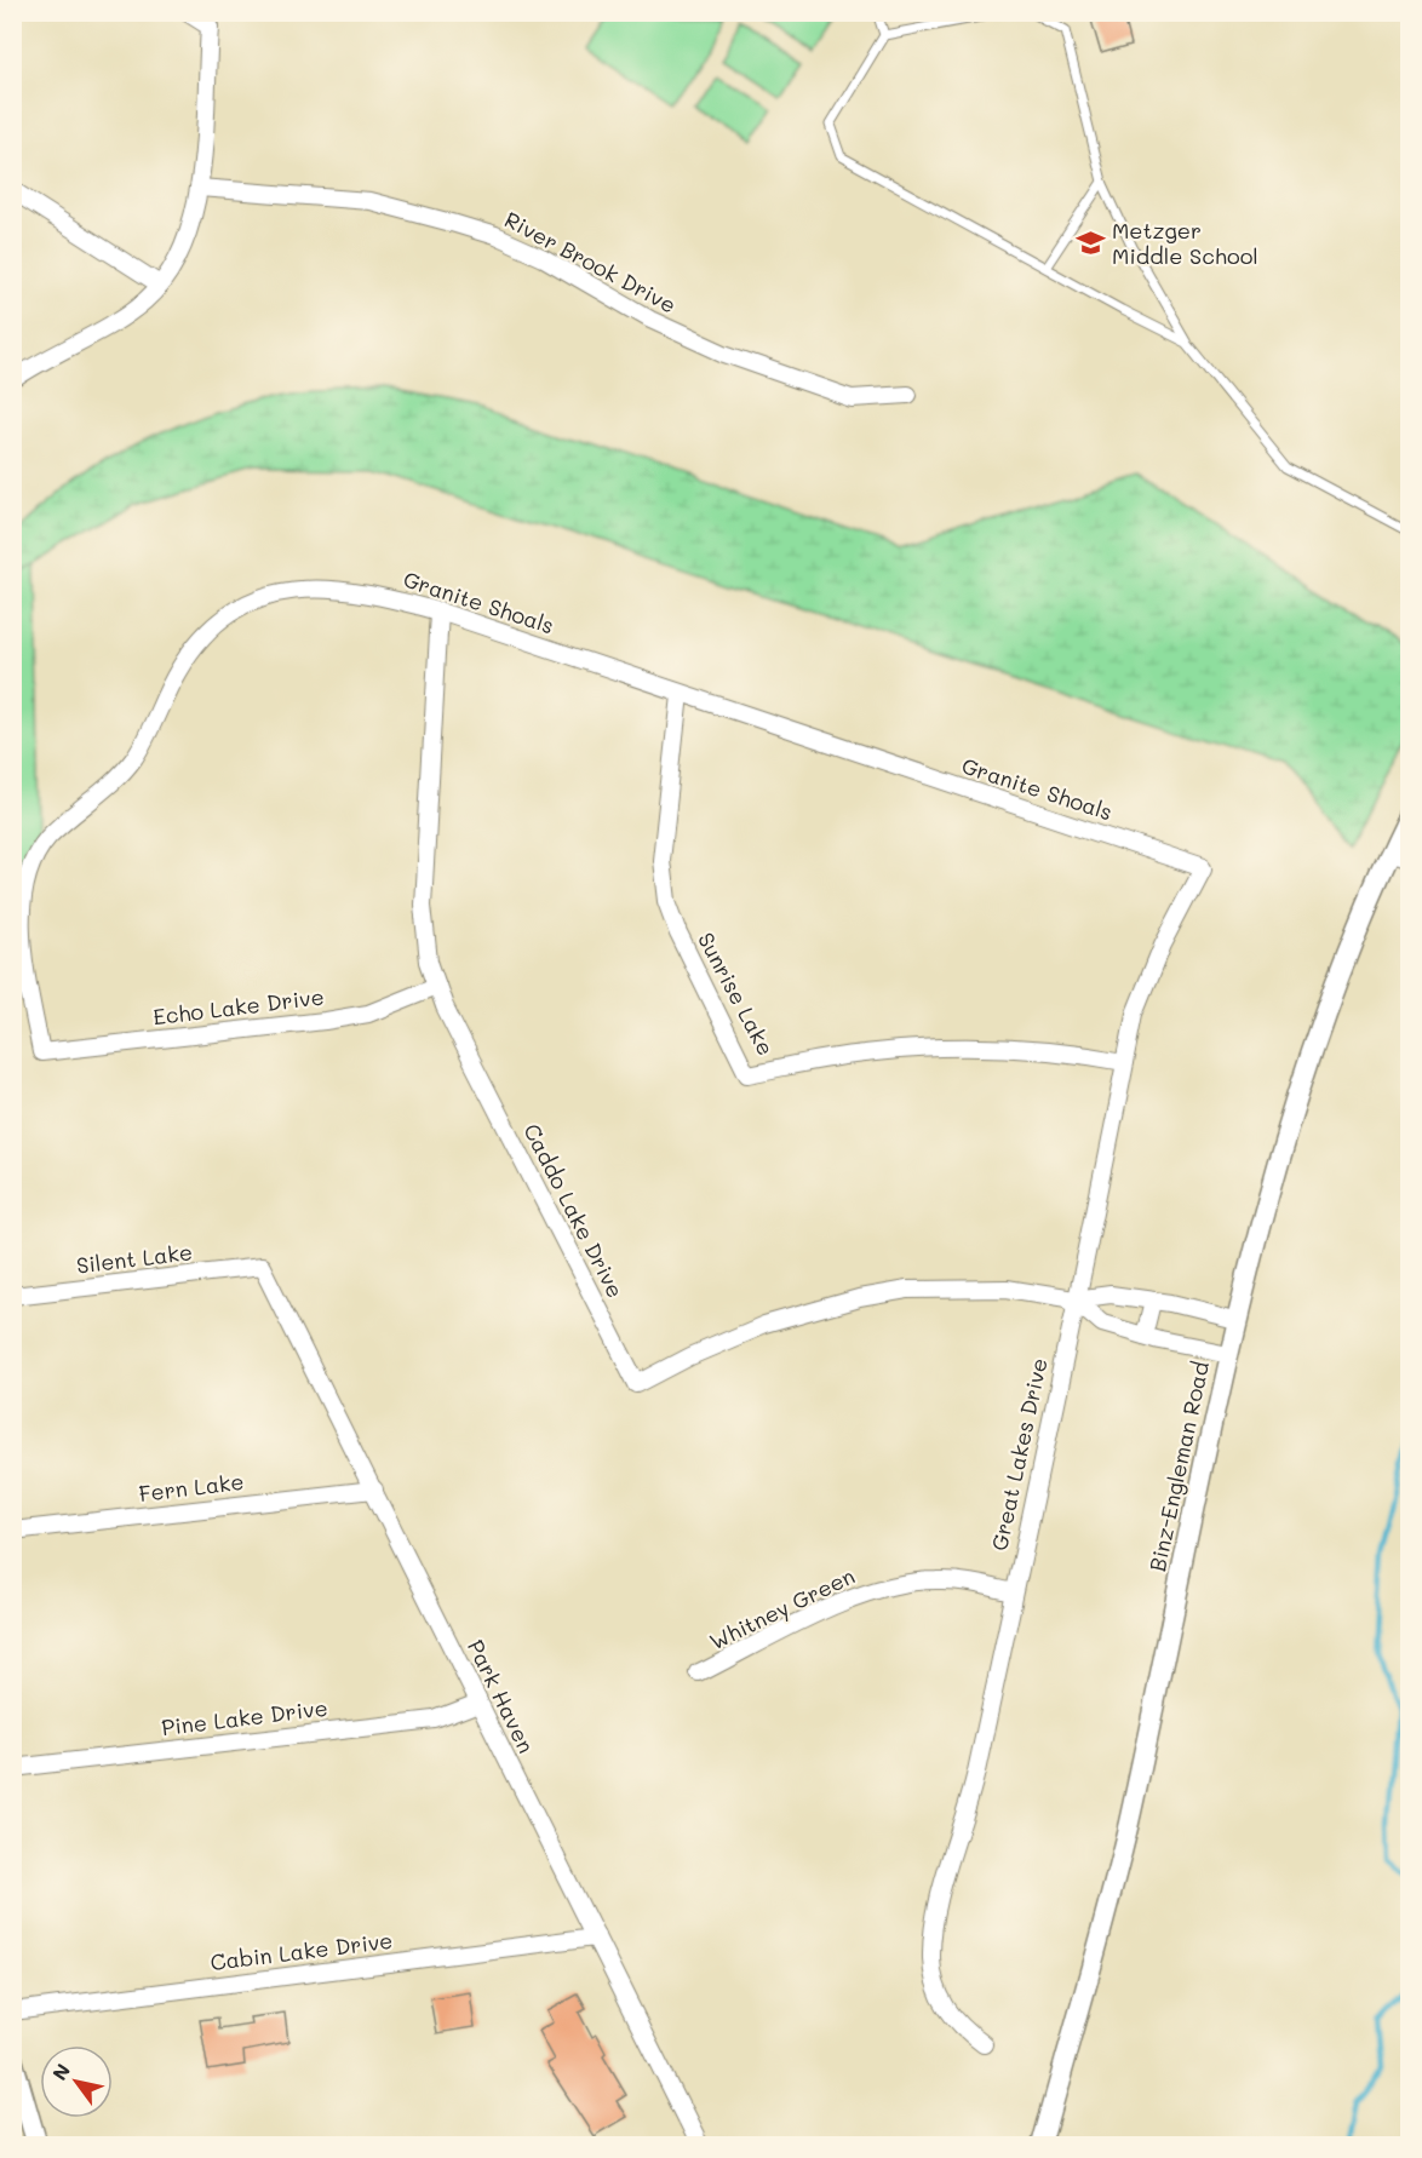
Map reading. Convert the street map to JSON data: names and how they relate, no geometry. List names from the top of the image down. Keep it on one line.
{"streets":{"street":["River Brook Drive","Granite Shoals","Sunrise Lake","Echo Lake Drive","Caddo Lake Drive","Silent Lake","Great Lakes Drive","Binz-Engleman Road","Fern Lake","Whitney Green","Park Haven","Pine Lake Drive","Cabin Lake Drive"]},"crossings":[["Granite Shoals","Sunrise Lake"],["Granite Shoals","Echo Lake Drive"],["Granite Shoals","Caddo Lake Drive"],["Granite Shoals","Great Lakes Drive"],["Sunrise Lake","Great Lakes Drive"],["Echo Lake Drive","Caddo Lake Drive"],["Caddo Lake Drive","Great Lakes Drive"],["Caddo Lake Drive","Binz-Engleman Road"],["Silent Lake","Park Haven"],["Great Lakes Drive","Whitney Green"],["Fern Lake","Park Haven"],["Park Haven","Pine Lake Drive"],["Park Haven","Cabin Lake Drive"]],"places":{"school or university":["Metzger Middle School"]},"north":"top left"}
